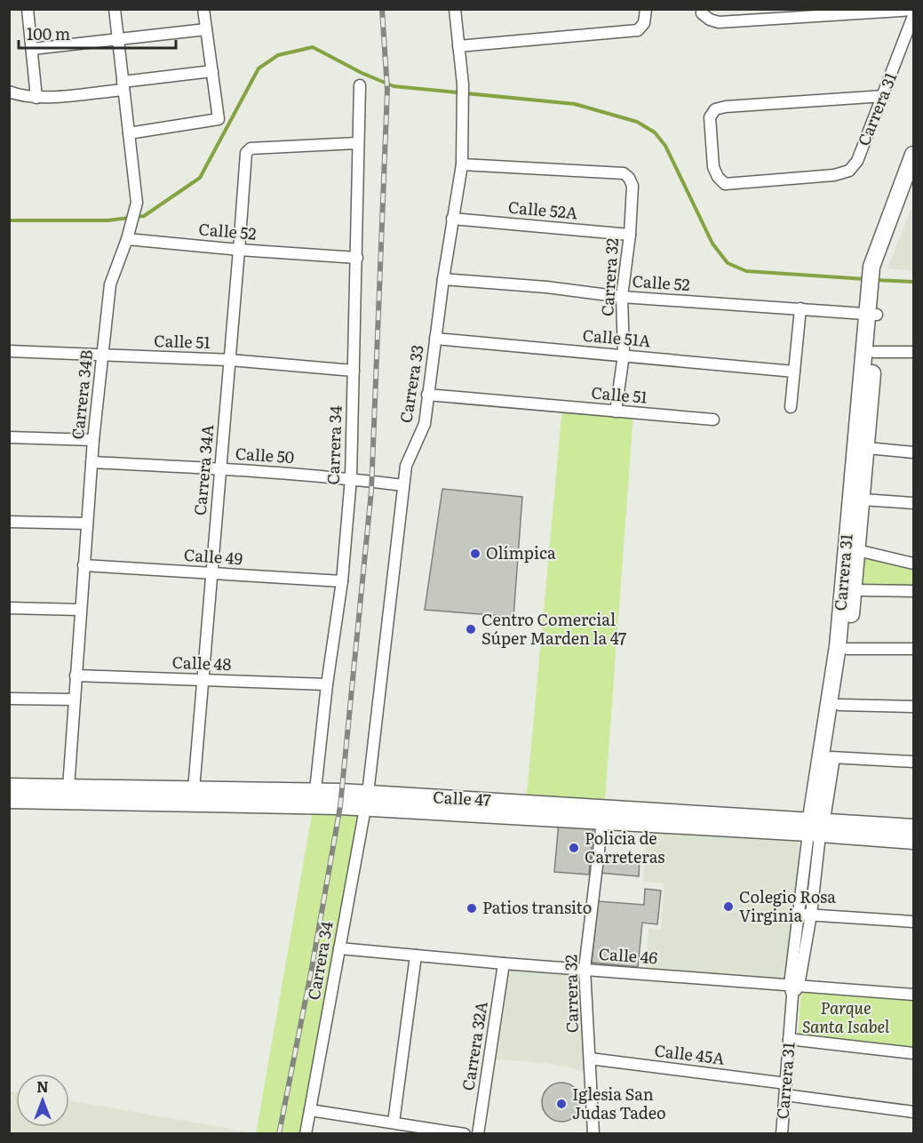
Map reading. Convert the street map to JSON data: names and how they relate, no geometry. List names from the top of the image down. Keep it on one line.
{"streets":{"main road":["Carrera 31","Calle 47"],"street":["Calle 52A","Calle 52","Carrera 32","Calle 51A","Calle 51","Carrera 33","Carrera 34B","Carrera 34","Calle 50","Carrera 34A","Calle 49","Calle 48","Calle 46","Carrera 32A","Calle 45A"]},"crossings":[["Carrera 31","Calle 52"],["Carrera 31","Calle 47"],["Carrera 31","Calle 46"],["Carrera 31","Calle 45A"],["Calle 52A","Carrera 32"],["Calle 52A","Carrera 33"],["Calle 52","Carrera 32"],["Calle 52","Carrera 33"],["Calle 52","Carrera 34B"],["Calle 52","Carrera 34"],["Calle 52","Carrera 34A"],["Carrera 32","Calle 51A"],["Carrera 32","Calle 51"],["Carrera 32","Carrera 33"],["Carrera 32","Calle 47"],["Carrera 32","Calle 46"],["Carrera 32","Calle 45A"],["Calle 51A","Carrera 33"],["Calle 51","Carrera 33"],["Calle 51","Carrera 34B"],["Calle 51","Carrera 34"],["Calle 51","Carrera 34A"],["Carrera 33","Carrera 34"],["Carrera 33","Calle 50"],["Carrera 33","Calle 47"],["Carrera 34B","Calle 50"],["Carrera 34B","Calle 49"],["Carrera 34B","Calle 48"],["Carrera 34B","Calle 47"],["Carrera 34","Calle 50"],["Carrera 34","Carrera 34A"],["Carrera 34","Calle 49"],["Carrera 34","Calle 48"],["Carrera 34","Calle 47"],["Carrera 34","Calle 46"],["Calle 50","Carrera 34A"],["Carrera 34A","Calle 49"],["Carrera 34A","Calle 48"],["Carrera 34A","Calle 47"],["Calle 46","Carrera 32A"]],"parks":["Parque Santa Isabel"],"places":["Olímpica","Centro Comercial Súper Marden la 47","Policia de Carreteras","Colegio Rosa Virginia","Patios transito","Iglesia San Judas Tadeo"],"scale_bar":"100 m","north":"top"}
